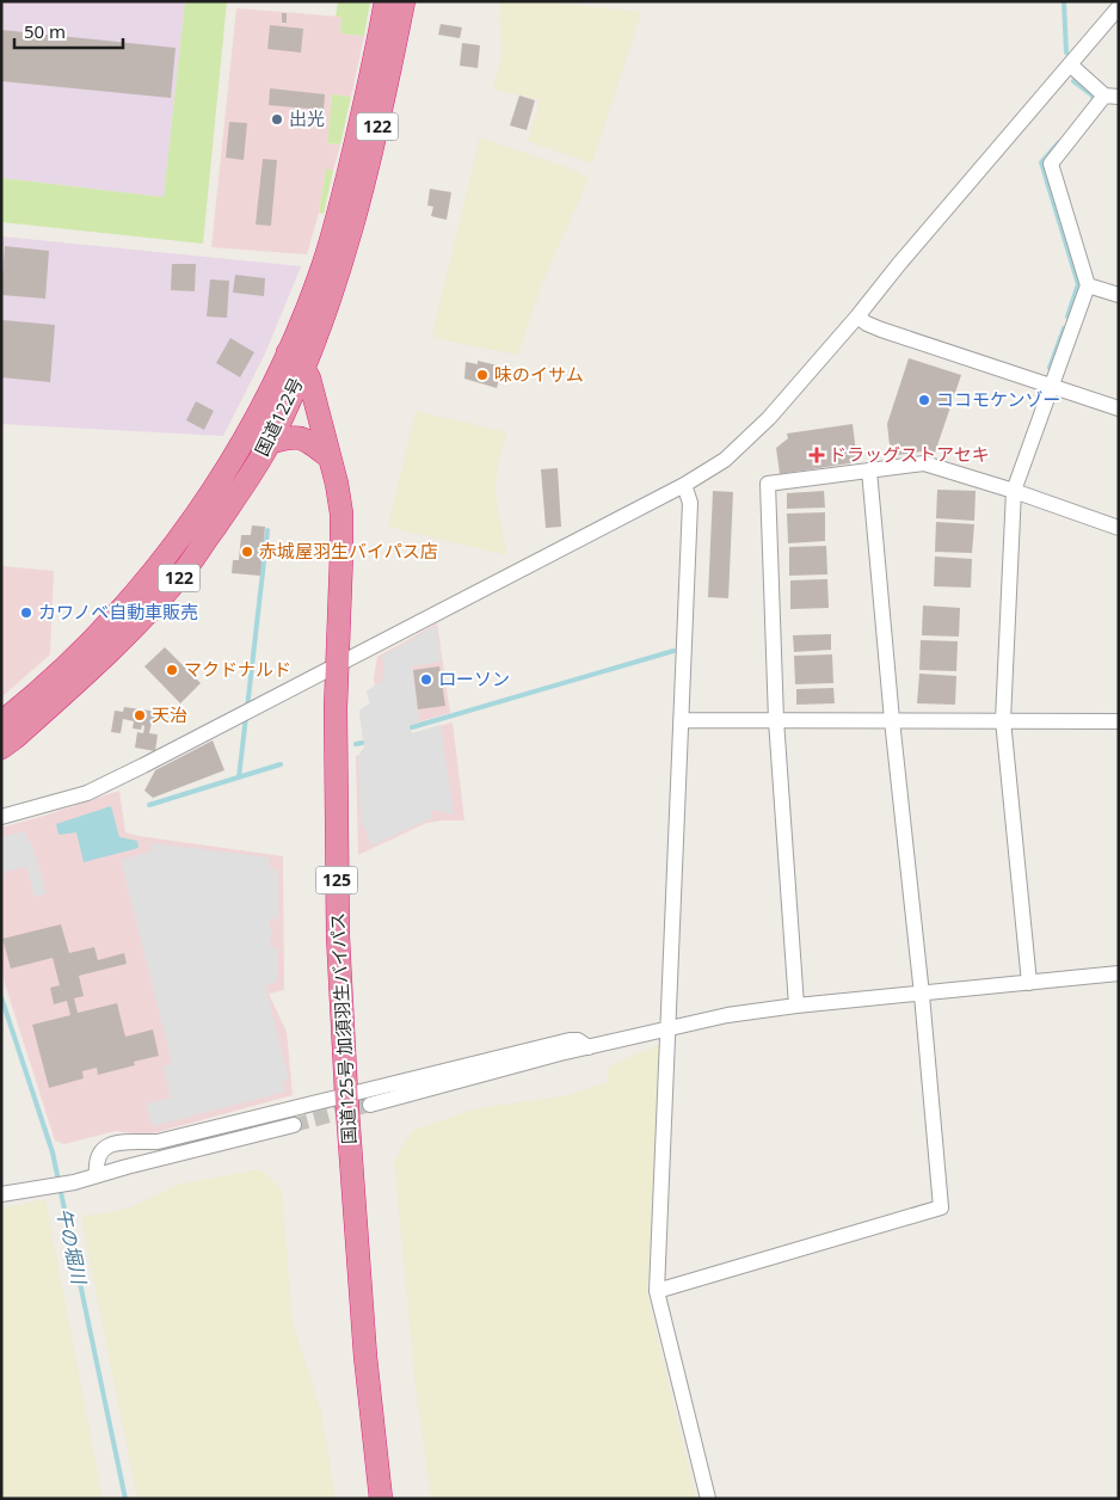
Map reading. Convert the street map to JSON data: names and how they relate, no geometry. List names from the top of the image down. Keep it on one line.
{"streets":{"highway":["122","国道122号","125","国道125号 加須羽生バイパス"]},"crossings":[["国道122号","国道125号 加須羽生バイパス"]],"water":["午の堀川"],"places":{"other":["出光","味のイサム","ココモケンゾー","赤城屋羽生バイパス店","カワノベ自動車販売","マクドナルド","ローソン","天治"],"health":["ドラッグストアセキ"]},"scale_bar":"50 m"}
